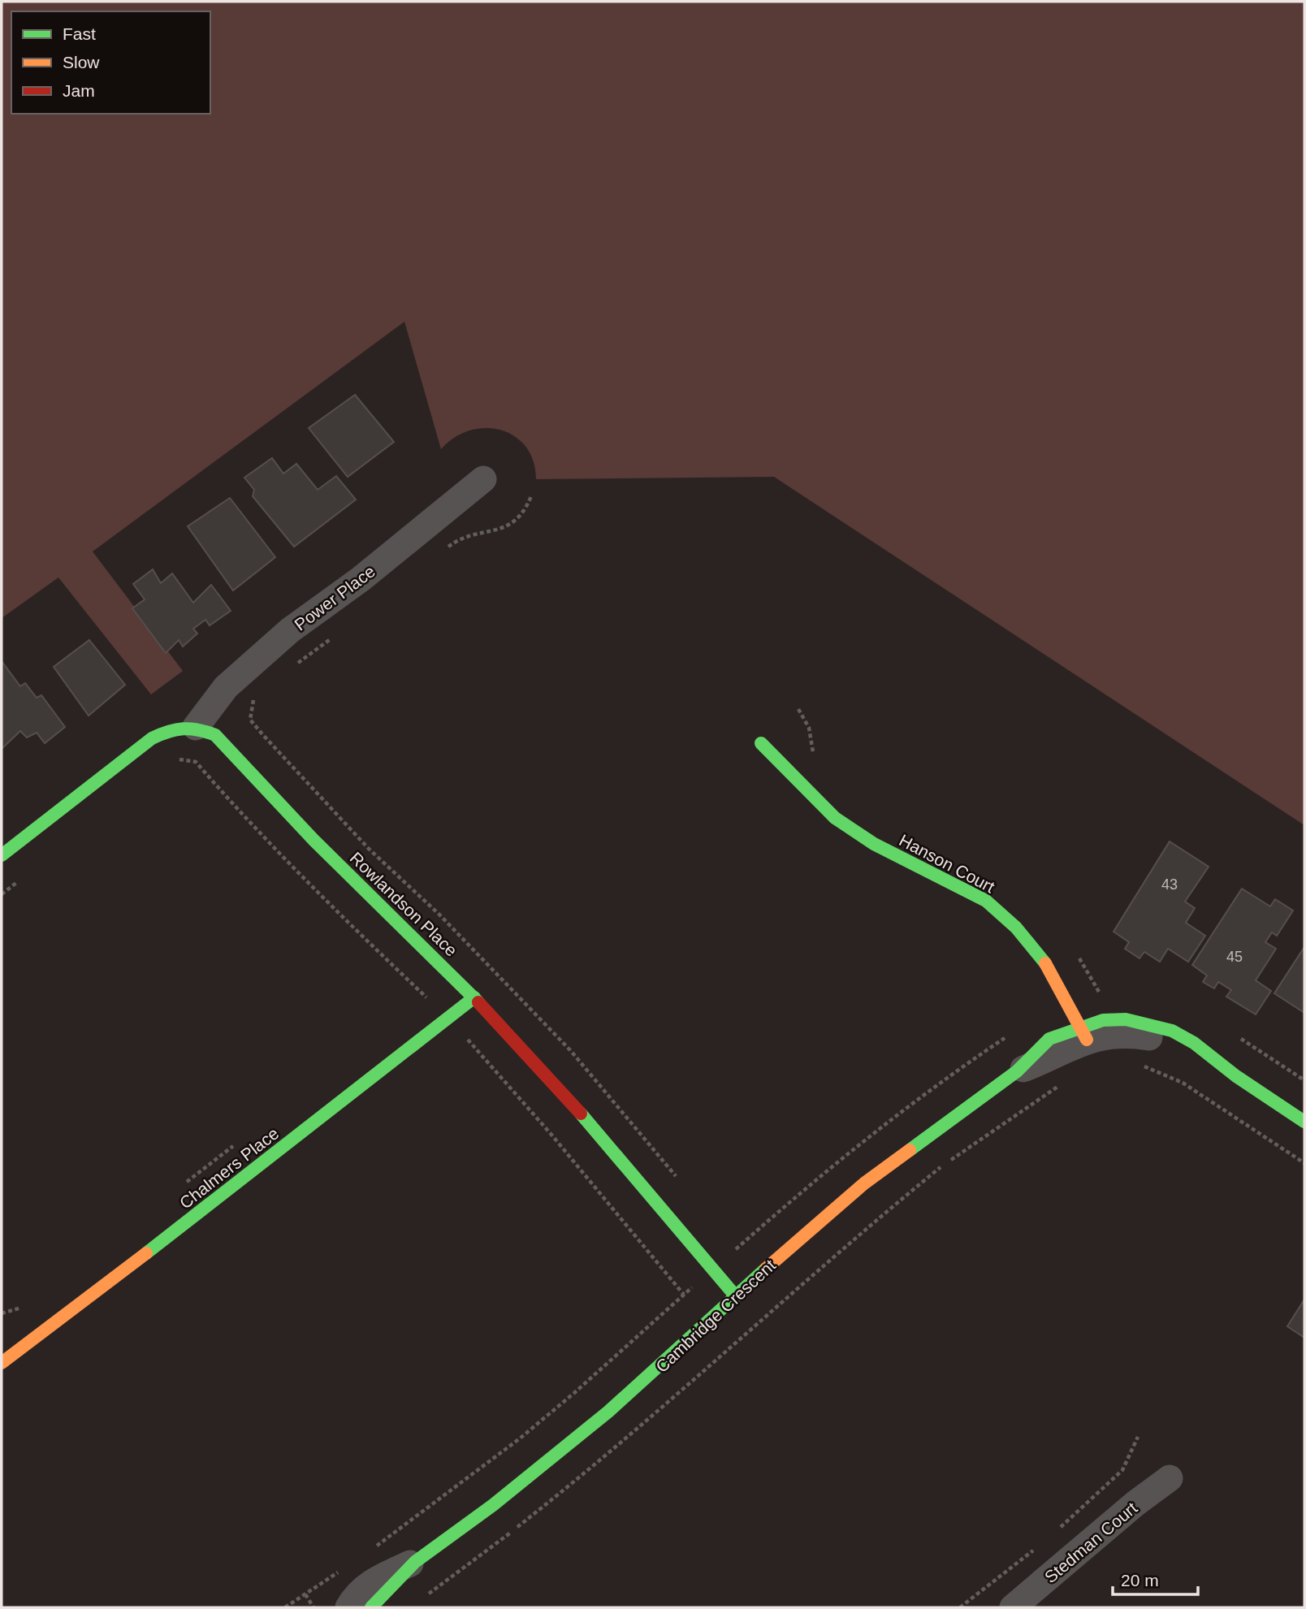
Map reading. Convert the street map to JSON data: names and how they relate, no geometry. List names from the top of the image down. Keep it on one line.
{"streets":{"street":["Power Place","Hanson Court","Rowlandson Place","Chalmers Place","Cambridge Crescent","Stedman Court"]},"crossings":[["Power Place","Rowlandson Place"],["Hanson Court","Cambridge Crescent"],["Rowlandson Place","Chalmers Place"],["Rowlandson Place","Cambridge Crescent"]],"house_numbers":["43","45"],"legend":["Fast","Slow","Jam"],"scale_bar":"20 m"}
